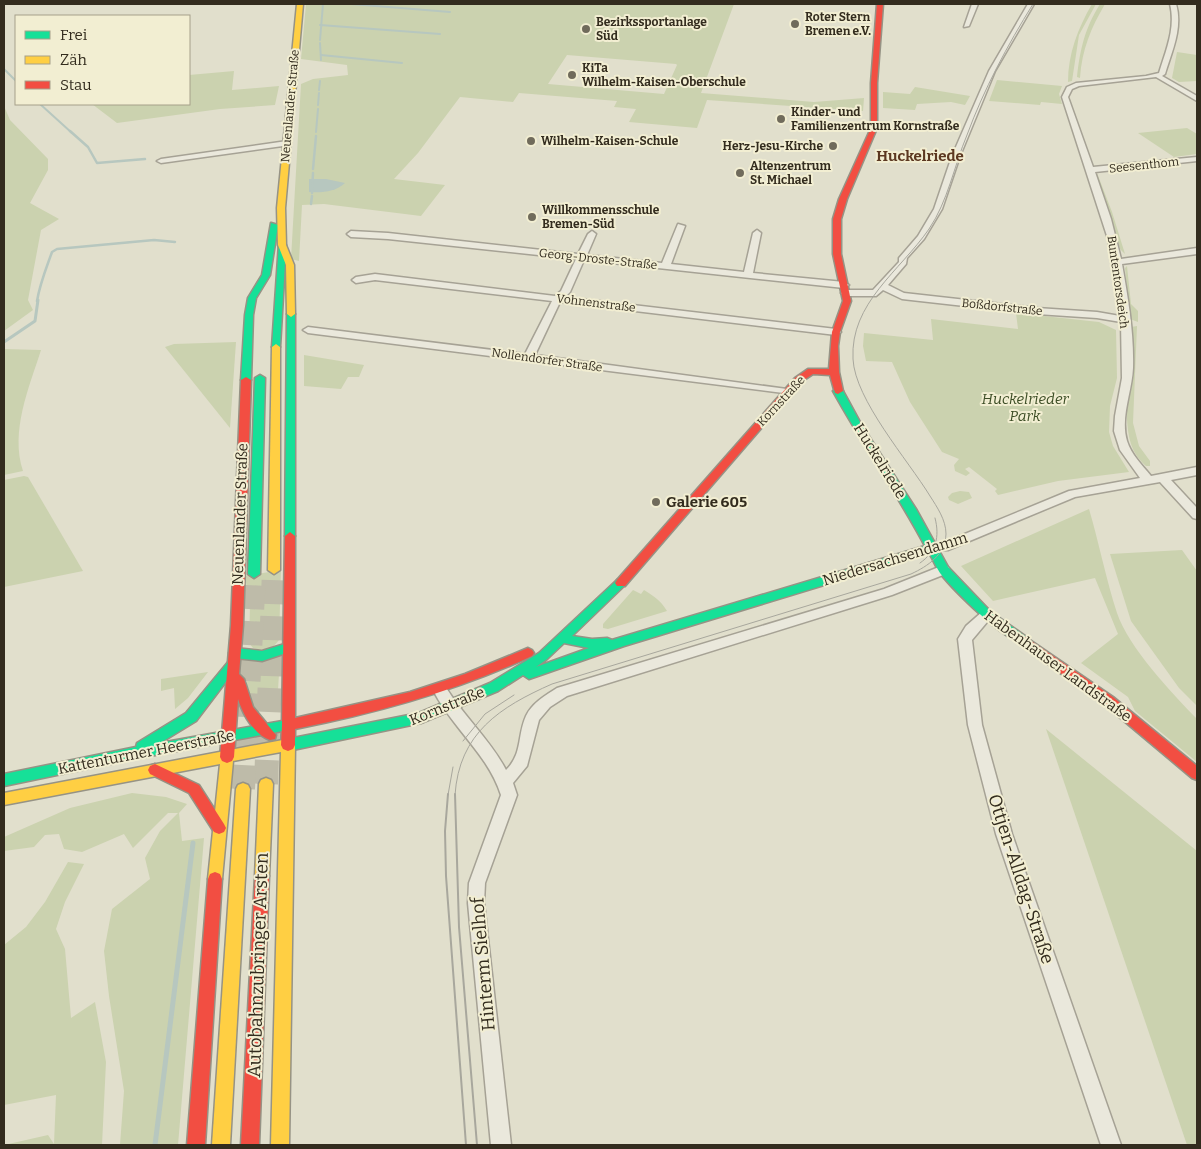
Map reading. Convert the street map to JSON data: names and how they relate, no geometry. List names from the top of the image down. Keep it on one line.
{"streets":{"main road":["Neuenlander Straße","Kornstraße","Huckelriede","Niedersachsendamm","Habenhauser Landstraße","Kattenturmer Heerstraße","Autobahnzubringer Arsten"],"street":["Seesenthom","Georg-Droste-Straße","Buntentorsdeich","Vohnenstraße","Boßdorfstraße","Nollendorfer Straße","Ottjen-Alldag-Straße","Hinterm Sielhof"]},"crossings":[["Neuenlander Straße","Kornstraße"],["Neuenlander Straße","Kattenturmer Heerstraße"],["Seesenthom","Buntentorsdeich"],["Buntentorsdeich","Boßdorfstraße"],["Buntentorsdeich","Niedersachsendamm"],["Nollendorfer Straße","Kornstraße"],["Kornstraße","Huckelriede"],["Kornstraße","Niedersachsendamm"],["Kornstraße","Kattenturmer Heerstraße"],["Huckelriede","Niedersachsendamm"],["Huckelriede","Habenhauser Landstraße"],["Niedersachsendamm","Habenhauser Landstraße"],["Niedersachsendamm","Hinterm Sielhof"],["Habenhauser Landstraße","Ottjen-Alldag-Straße"]],"districts":["Huckelriede"],"parks":["Huckelrieder Park"],"places":["Roter Stern Bremen e.V.","Bezirkssportanlage Süd","KiTa Wilhelm-Kaisen-Oberschule","Kinder- und Familienzentrum Kornstraße","Wilhelm-Kaisen-Schule","Herz-Jesu-Kirche","Altenzentrum St. Michael","Willkommensschule Bremen-Süd","Galerie 605"],"legend":["Frei","Zäh","Stau"]}
